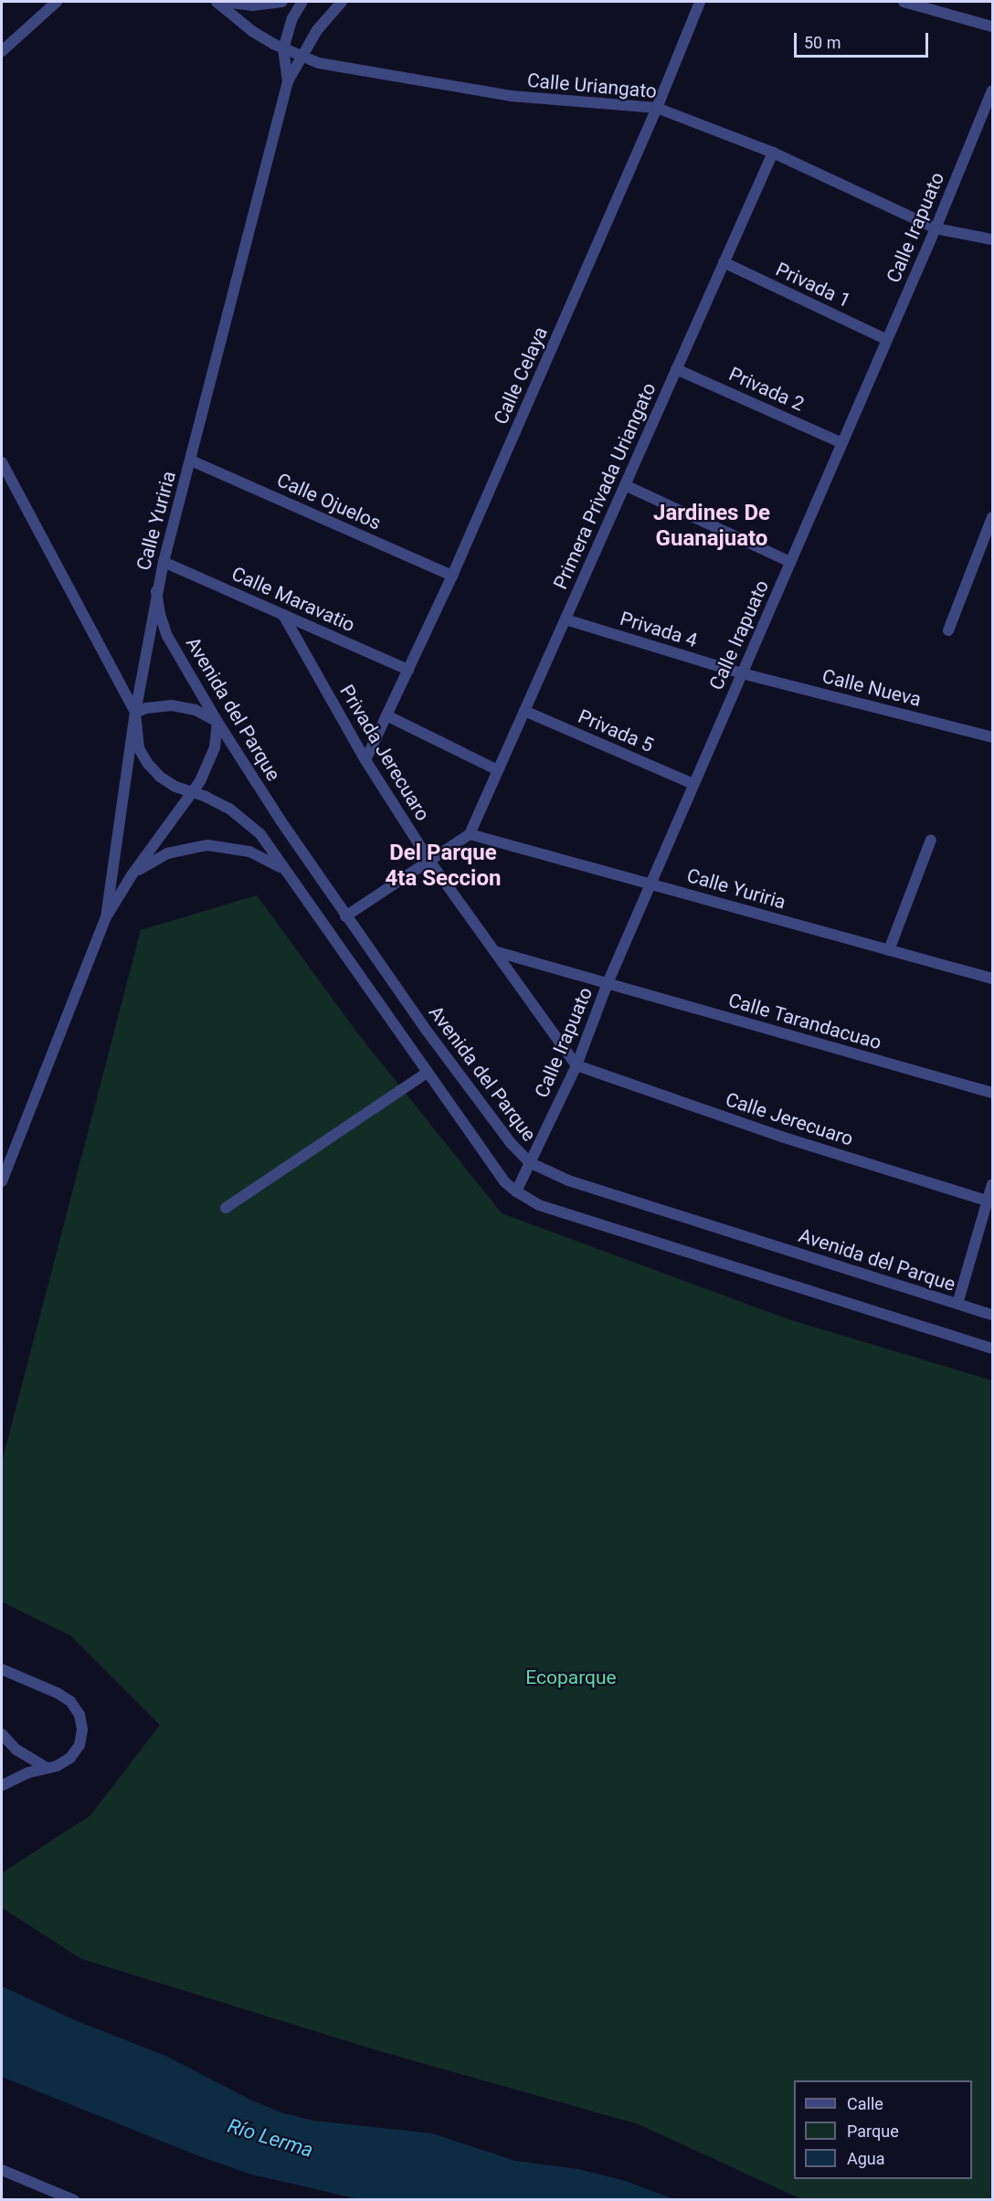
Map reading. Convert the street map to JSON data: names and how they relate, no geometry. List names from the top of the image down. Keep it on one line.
{"streets":{"street":["Calle Uriangato","Calle Irapuato","Privada 1","Calle Celaya","Privada 2","Primera Privada Uriangato","Calle Ojuelos","Calle Yuriria","Calle Maravatio","Privada 4","Calle Nueva","Avenida del Parque","Privada 5","Privada Jerecuaro","Calle Tarandacuao","Calle Jerecuaro"]},"crossings":[["Calle Uriangato","Calle Irapuato"],["Calle Uriangato","Calle Celaya"],["Calle Uriangato","Primera Privada Uriangato"],["Calle Irapuato","Privada 1"],["Calle Irapuato","Privada 2"],["Calle Irapuato","Calle Yuriria"],["Calle Irapuato","Privada 4"],["Calle Irapuato","Calle Nueva"],["Calle Irapuato","Avenida del Parque"],["Calle Irapuato","Privada 5"],["Calle Irapuato","Privada Jerecuaro"],["Calle Irapuato","Calle Tarandacuao"],["Calle Irapuato","Calle Jerecuaro"],["Privada 1","Primera Privada Uriangato"],["Calle Celaya","Calle Ojuelos"],["Calle Celaya","Calle Maravatio"],["Calle Celaya","Privada Jerecuaro"],["Privada 2","Primera Privada Uriangato"],["Primera Privada Uriangato","Calle Yuriria"],["Primera Privada Uriangato","Privada 4"],["Primera Privada Uriangato","Privada 5"],["Calle Ojuelos","Calle Yuriria"],["Calle Yuriria","Calle Maravatio"],["Calle Yuriria","Avenida del Parque"],["Calle Maravatio","Privada Jerecuaro"],["Privada 4","Calle Nueva"],["Privada Jerecuaro","Calle Tarandacuao"],["Privada Jerecuaro","Calle Jerecuaro"]],"districts":["Jardines De Guanajuato","Del Parque 4ta Seccion"],"water":["Río Lerma"],"parks":["Ecoparque"],"legend":["Calle","Parque","Agua"],"scale_bar":"50 m"}
